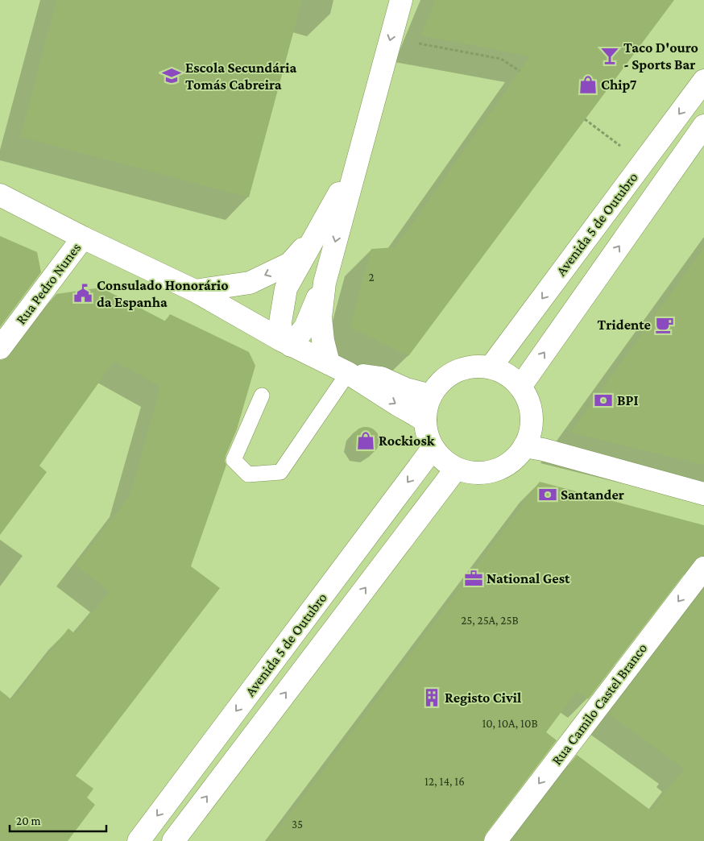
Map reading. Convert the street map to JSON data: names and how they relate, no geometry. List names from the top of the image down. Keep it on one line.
{"streets":{"main road":["Avenida 5 de Outubro","Rua Pedro Nunes","Rua Camilo Castel Branco"]},"one_way":["Rua Camilo Castel Branco"],"places":{"bar":["Taco D'ouro - Sports Bar"],"school or university":["Escola Secundária Tomás Cabreira"],"shop":["Chip7","Rockiosk"],"public building":["Consulado Honorário da Espanha"],"cafe":["Tridente"],"bank":["BPI","Santander"],"office":["National Gest"],"building":["Registo Civil"]},"house_numbers":["2","25, 25A, 25B","10, 10A, 10B","12, 14, 16","35"],"scale_bar":"20 m"}
